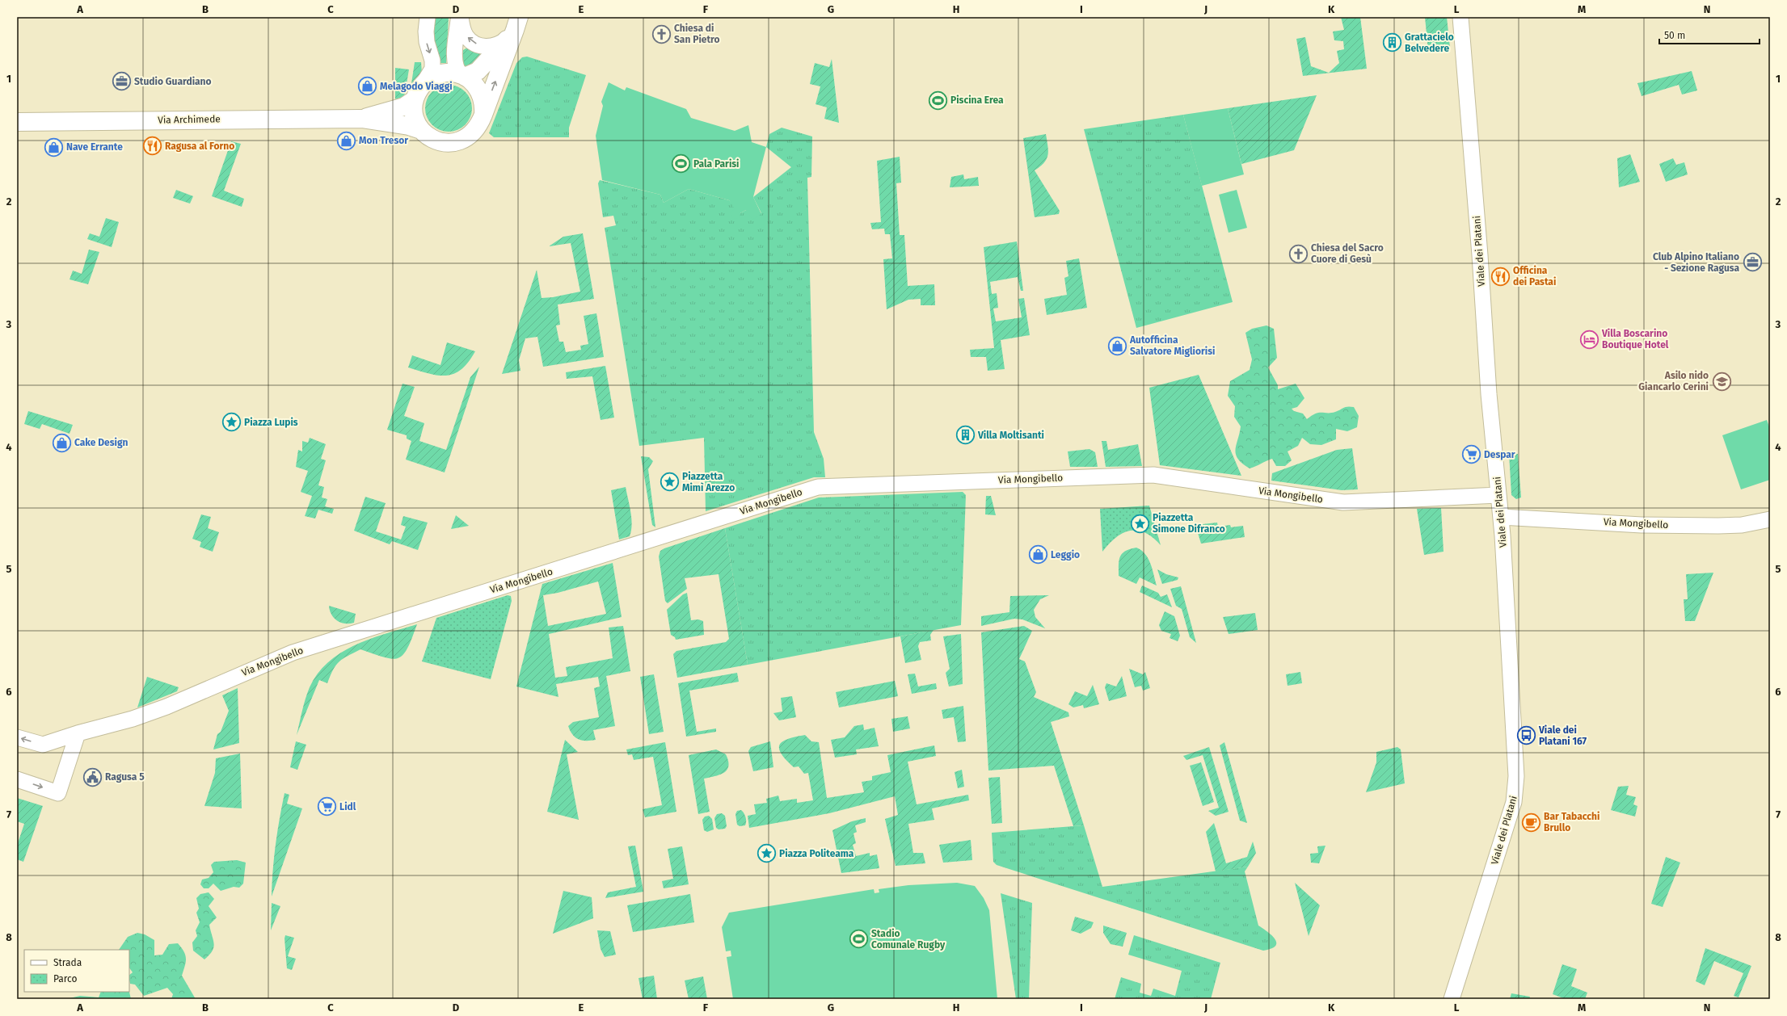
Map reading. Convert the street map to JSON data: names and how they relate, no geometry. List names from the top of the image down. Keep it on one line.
{"streets":{"main road":["Via Archimede"],"street":["Viale dei Platani","Via Mongibello"]},"crossings":[["Viale dei Platani","Via Mongibello"]],"places":{"church":["Chiesa di San Pietro","Chiesa del Sacro Cuore di Gesù"],"building":["Grattacielo Belvedere","Villa Moltisanti"],"office":["Studio Guardiano","Club Alpino Italiano - Sezione Ragusa"],"shop":["Melagodo Viaggi","Mon Tresor","Nave Errante","Autofficina Salvatore Migliorisi","Cake Design","Leggio"],"sports":["Piscina Erea","Pala Parisi","Stadio Comunale Rugby"],"restaurant":["Ragusa al Forno","Officina dei Pastai"],"hotel":["Villa Boscarino Boutique Hotel"],"school or university":["Asilo nido Giancarlo Cerini"],"place":["Piazza Lupis","Piazzetta Mimì Arezzo","Piazzetta Simone Difranco","Piazza Politeama"],"supermarket":["Despar","Lidl"],"bus stop":["Viale dei Platani 167"],"public building":["Ragusa 5"],"cafe":["Bar Tabacchi Brullo"]},"legend":["Strada","Parco"],"scale_bar":"50 m","grid":{"columns":["A","B","C","D","E","F","G","H","I","J","K","L","M","N"],"rows":["1","2","3","4","5","6","7","8"]}}
